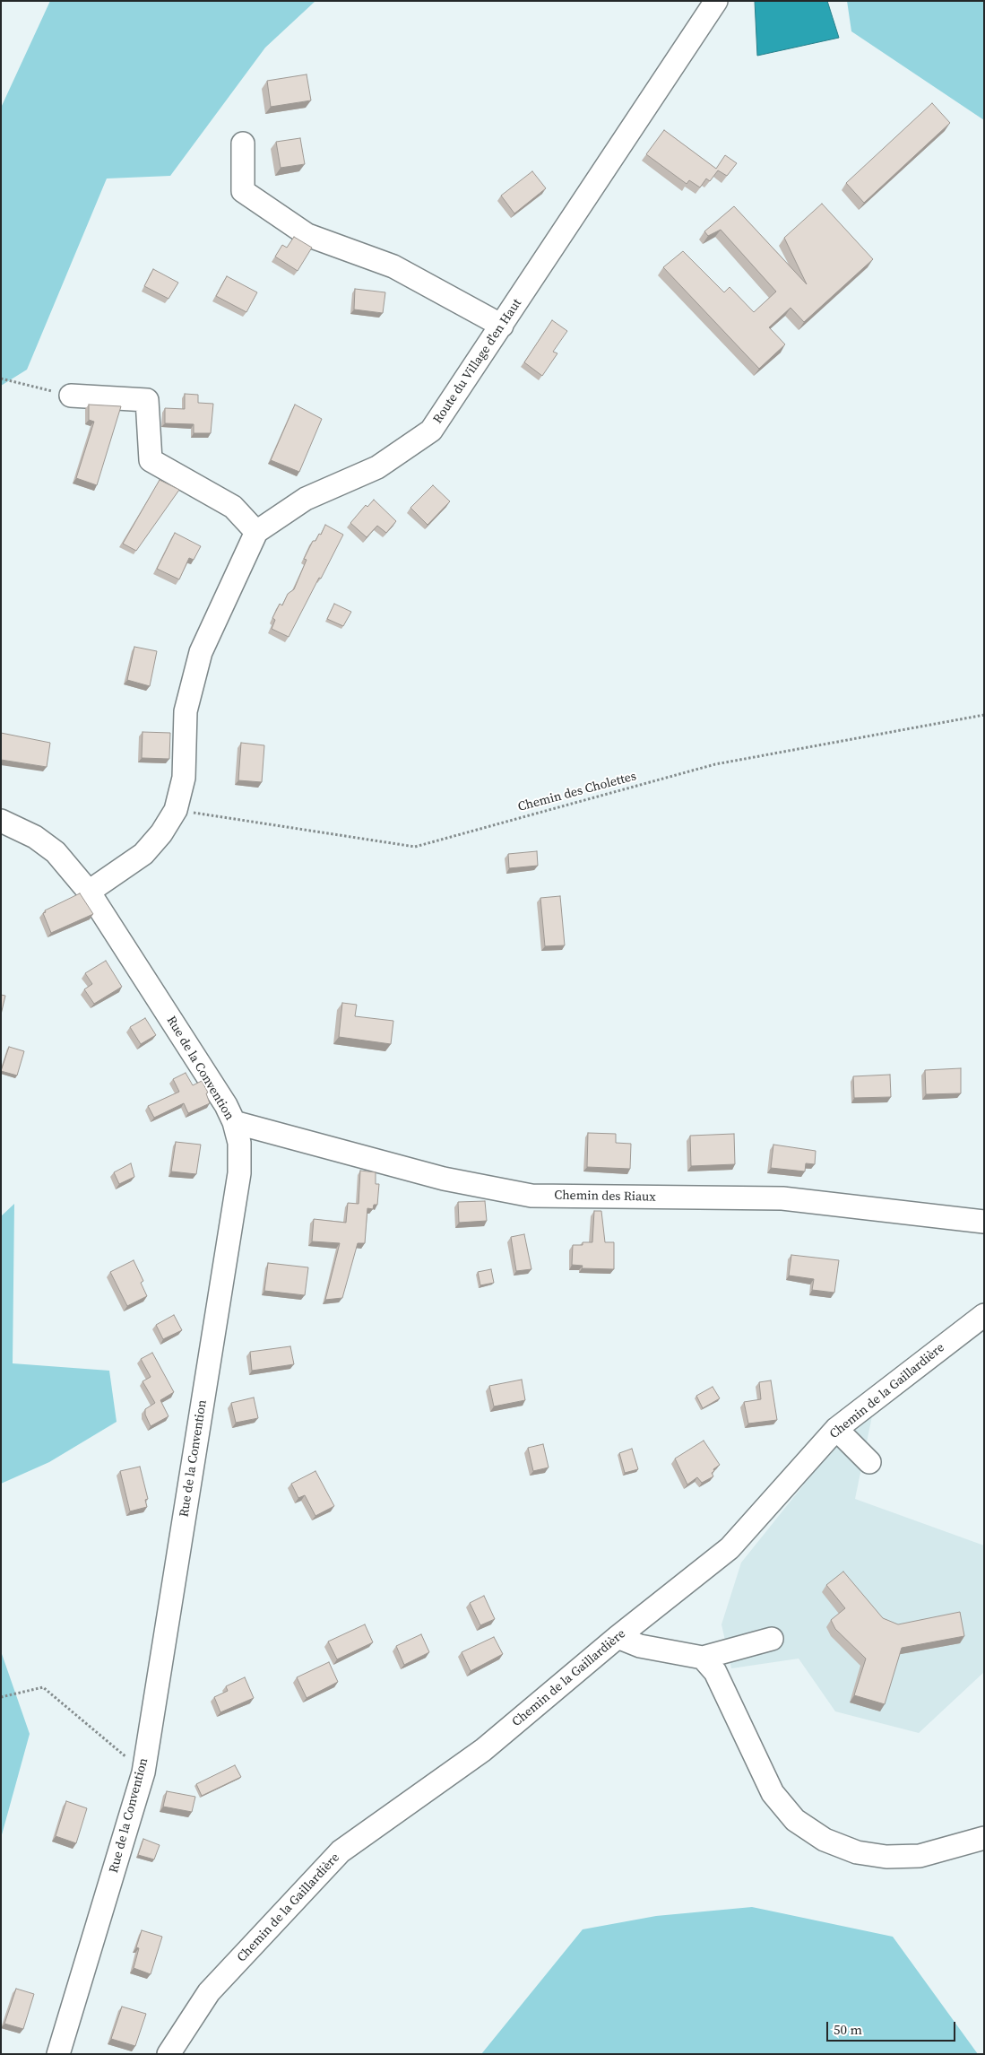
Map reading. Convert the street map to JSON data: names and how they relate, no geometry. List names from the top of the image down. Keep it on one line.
{"streets":{"street":["Route du Village d'en Haut","Rue de la Convention","Chemin des Riaux","Chemin de la Gaillardière"],"path":["Chemin des Cholettes"]},"crossings":[["Rue de la Convention","Chemin des Riaux"]],"scale_bar":"50 m"}
